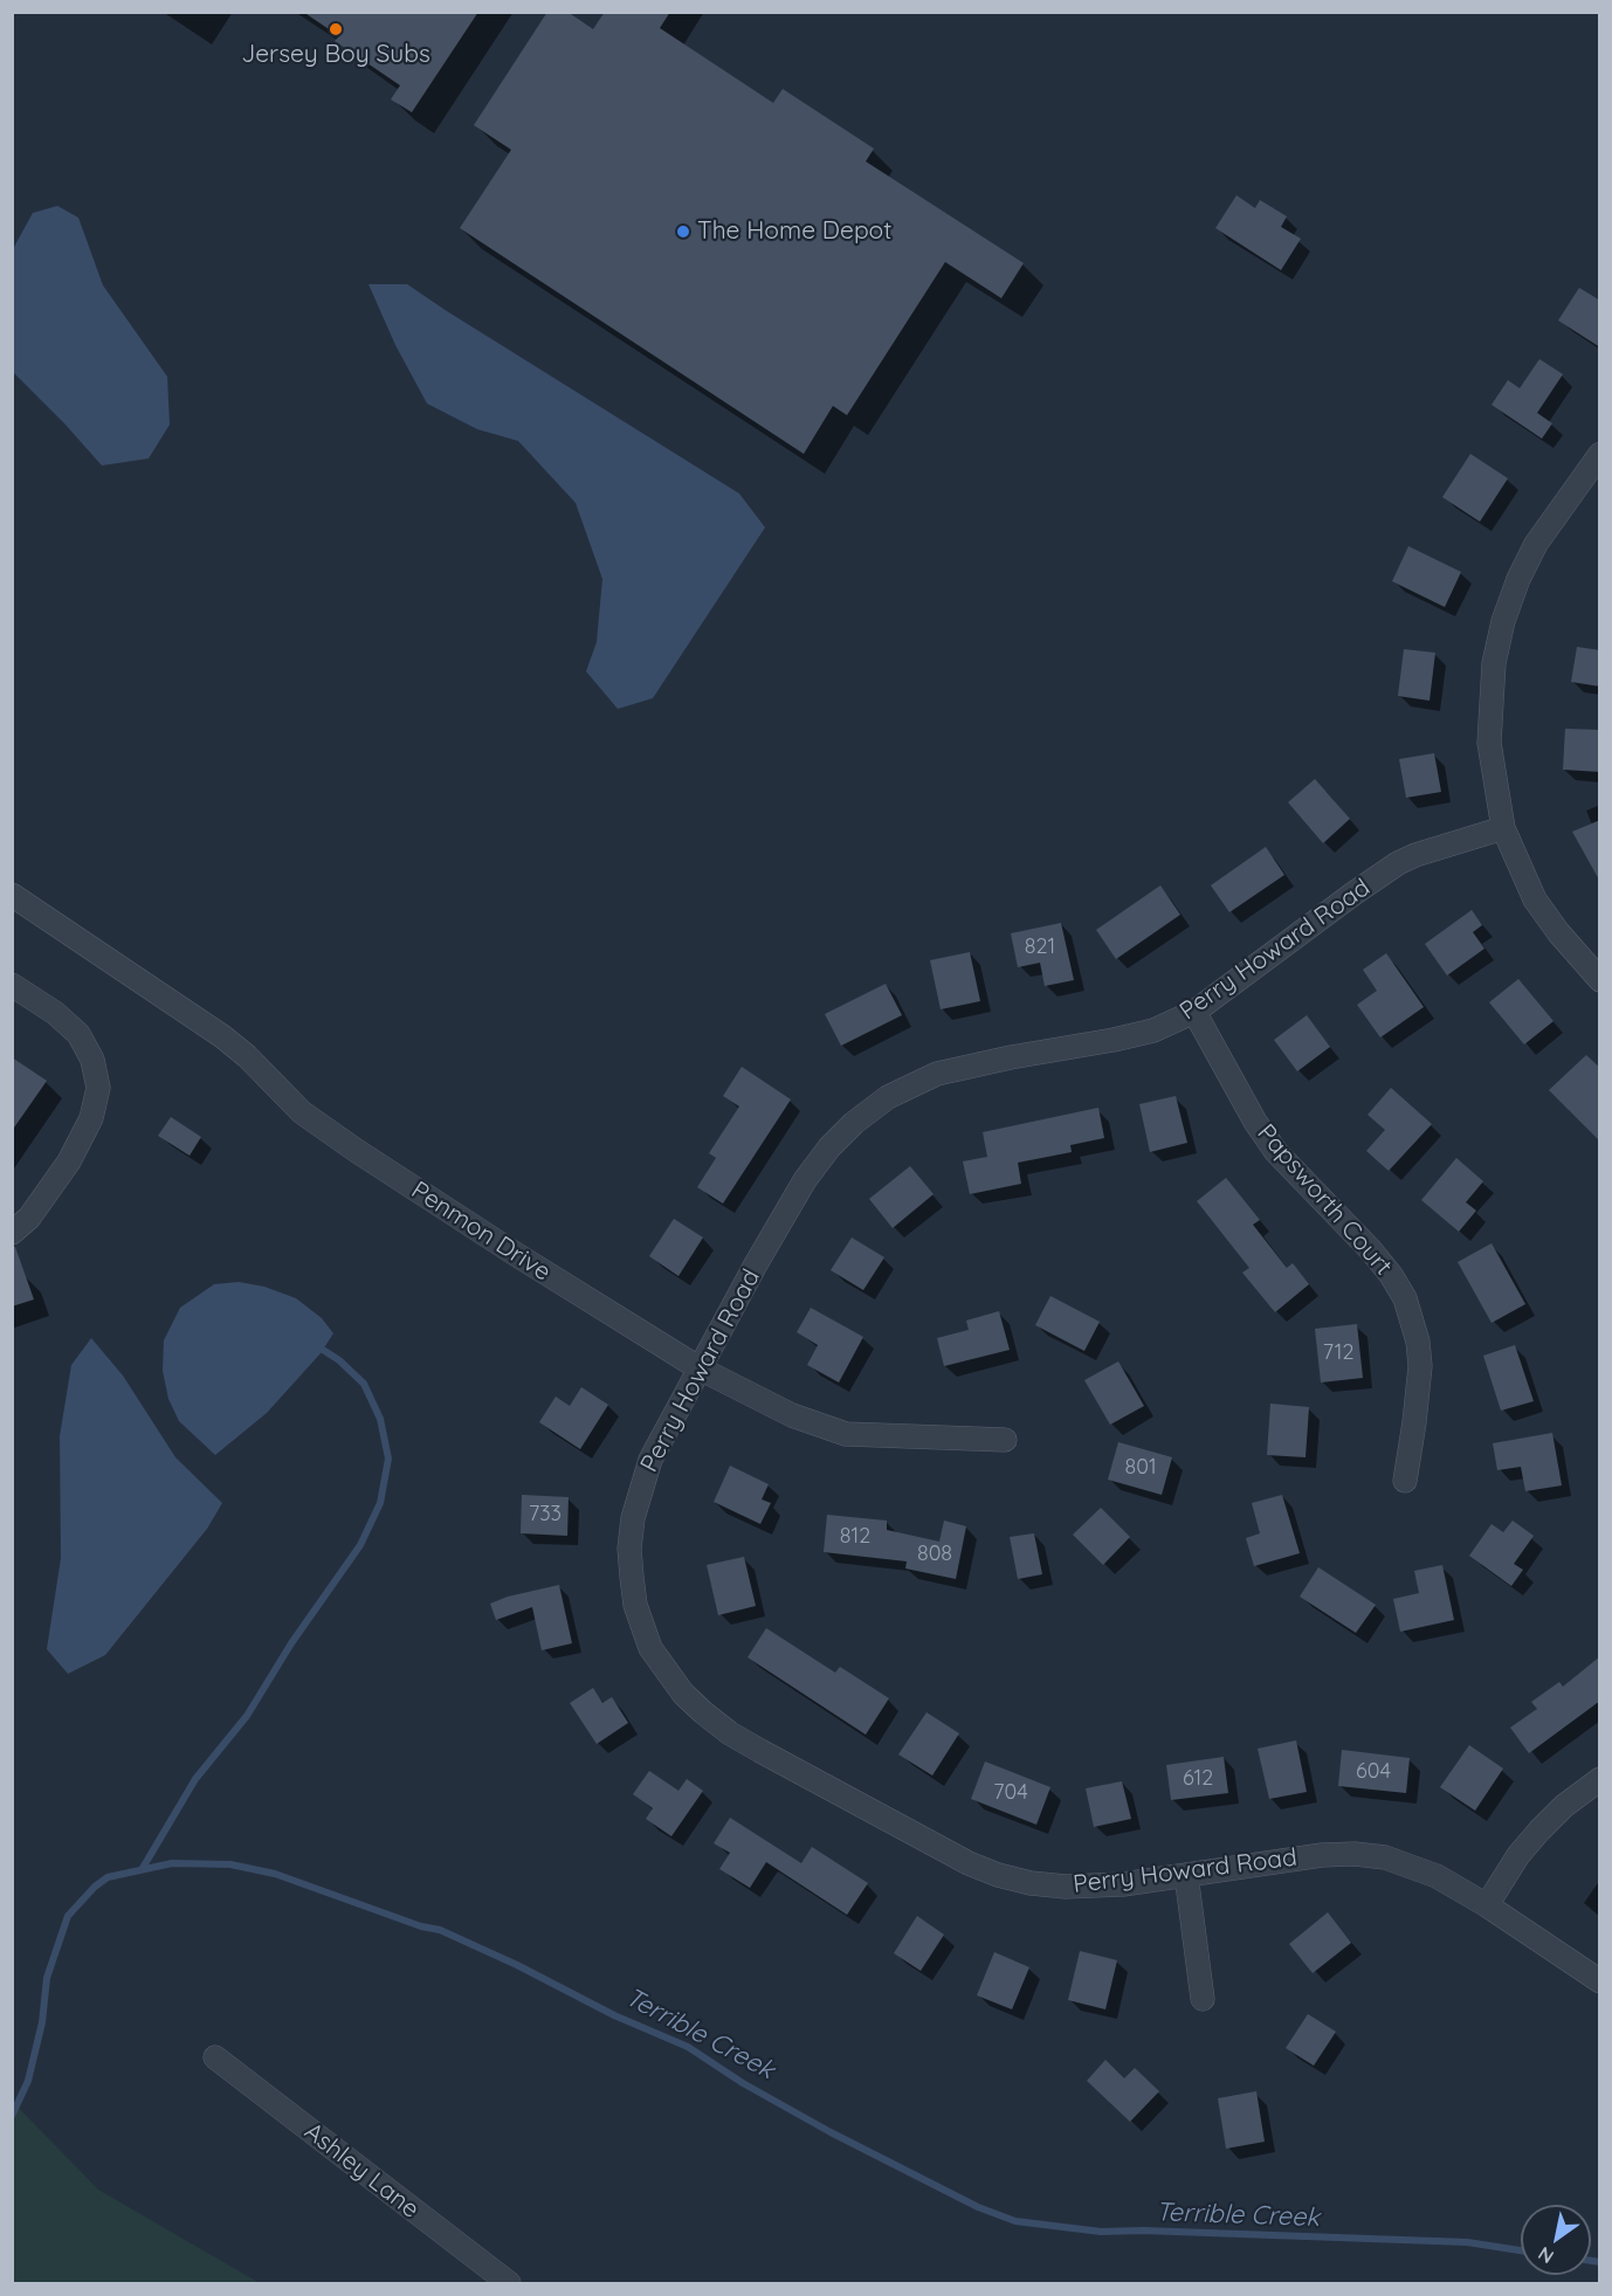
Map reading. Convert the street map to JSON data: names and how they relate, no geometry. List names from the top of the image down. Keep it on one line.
{"streets":{"street":["Perry Howard Road","Papsworth Court","Penmon Drive","Ashley Lane"]},"crossings":[["Perry Howard Road","Papsworth Court"],["Perry Howard Road","Penmon Drive"]],"water":["Terrible Creek"],"places":["Jersey Boy Subs","The Home Depot"],"house_numbers":["821","712","801","733","812","808","604","612","704"],"north":"bottom left"}
